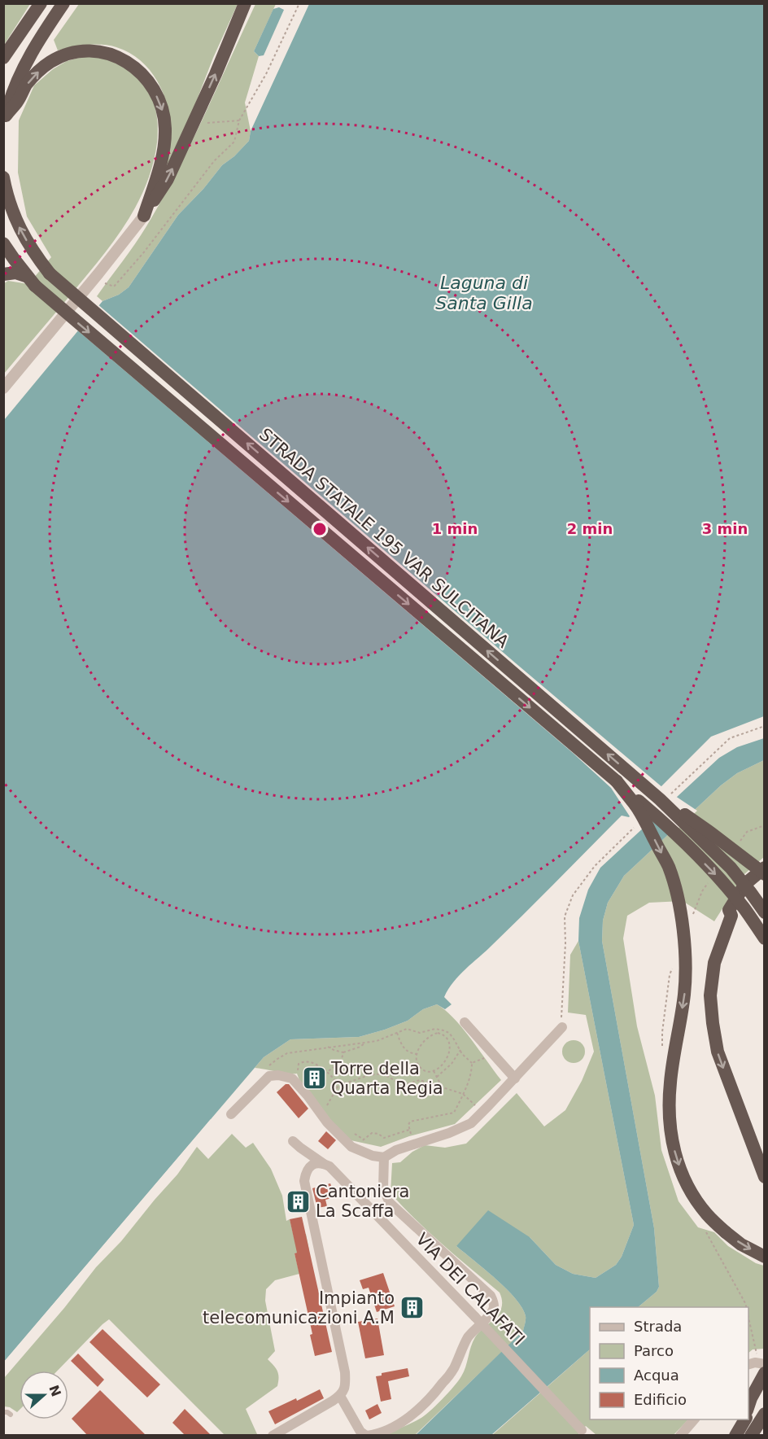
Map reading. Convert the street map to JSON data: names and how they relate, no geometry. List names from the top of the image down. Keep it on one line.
{"streets":{"highway":["STRADA STATALE 195 VAR SULCITANA"],"street":["VIA DEI CALAFATI"]},"water":["Laguna di Santa Gilla"],"places":{"building":["Torre della Quarta Regia","Cantoniera La Scaffa","Impianto telecomunicazioni A.M"]},"legend":["Strada","Parco","Acqua","Edificio"],"north":"right","rings":["1 min","2 min","3 min"]}
